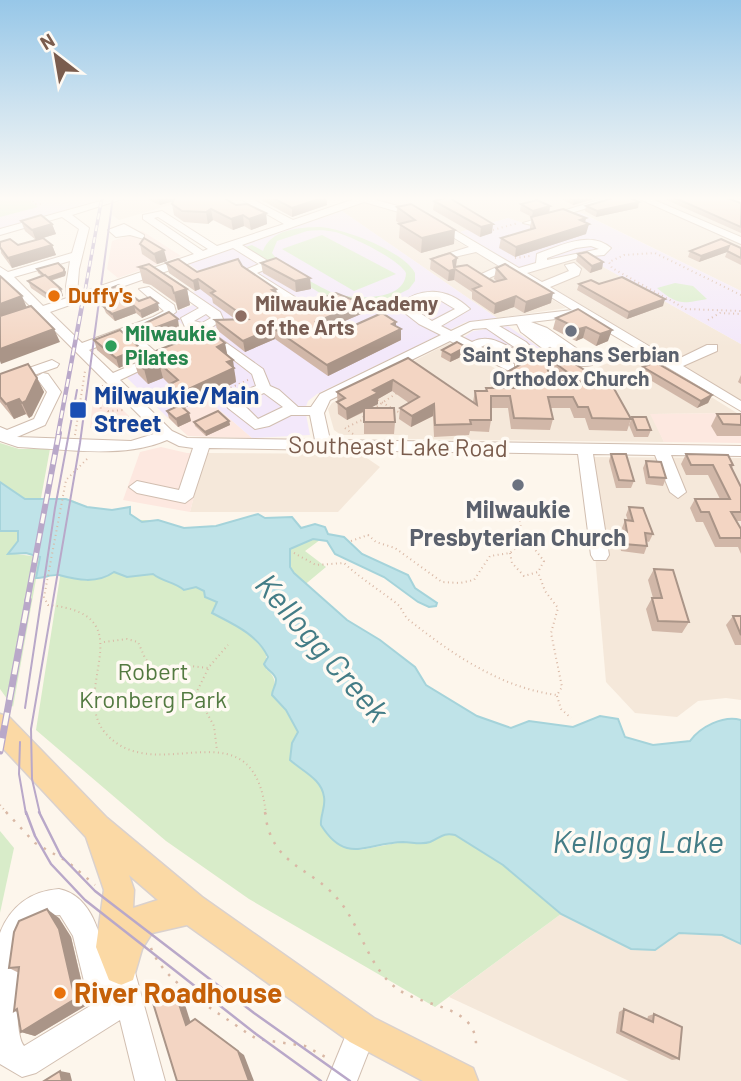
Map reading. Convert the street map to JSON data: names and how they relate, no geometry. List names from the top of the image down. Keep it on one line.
{"streets":{"street":["Southeast Lake Road"]},"water":["Kellogg Creek","Kellogg Lake"],"parks":["Robert Kronberg Park"],"places":{"other":["Duffy's","Milwaukie Academy of the Arts","Saint Stephans Serbian Orthodox Church","Milwaukie Pilates","Milwaukie Presbyterian Church","River Roadhouse"],"transit":["Milwaukie/Main Street"]},"north":"top left"}
